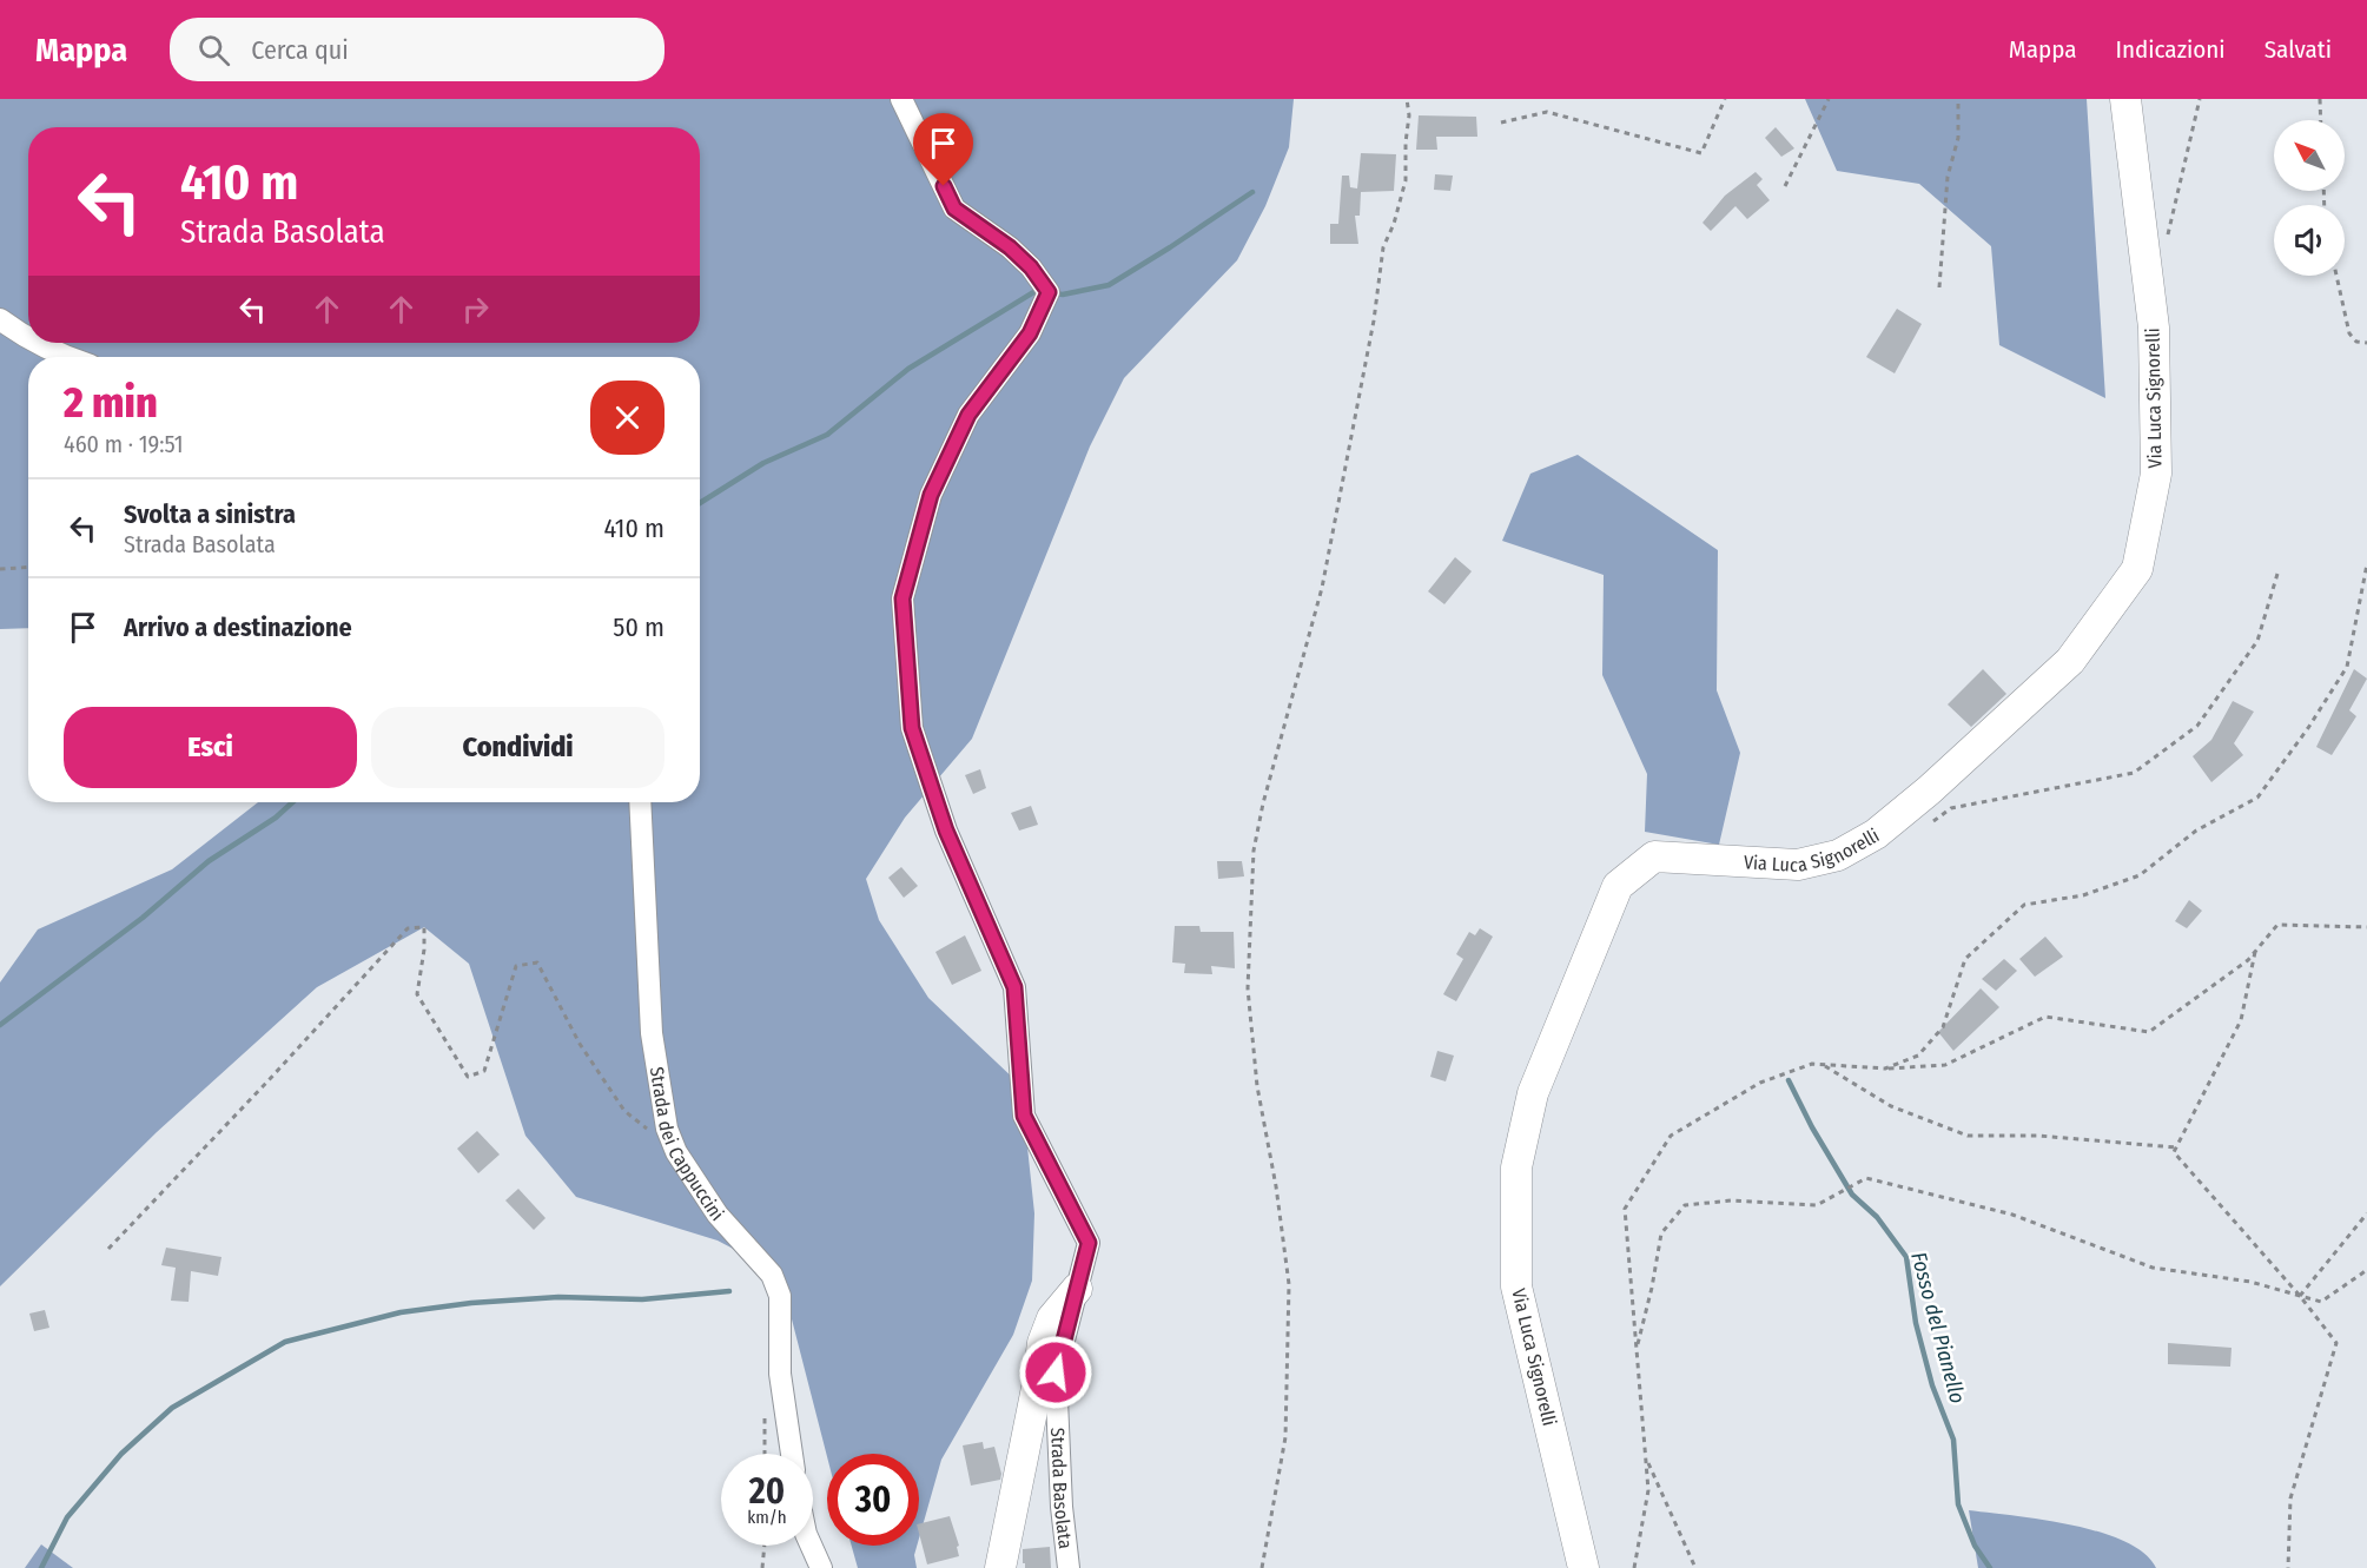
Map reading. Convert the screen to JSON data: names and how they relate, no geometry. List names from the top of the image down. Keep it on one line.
{"streets":{"main road":["Via Luca Signorelli"],"street":["Strada dei Cappuccini","Strada Basolata"]},"water":["Fosso del Pianello"],"north":"top left","page":{"header":"Mappa","search":"Cerca qui","nav":["Mappa","Indicazioni","Salvati"],"turn":["410 m","Strada Basolata"],"heading":["2 min","460 m · 19:51"],"list":[{"name":"Svolta a sinistra","note":"Strada Basolata","value":"410 m"},{"name":"Arrivo a destinazione","value":"50 m"}],"buttons":["Esci","Condividi"],"speed":"20 km/h","limit":"30"}}
